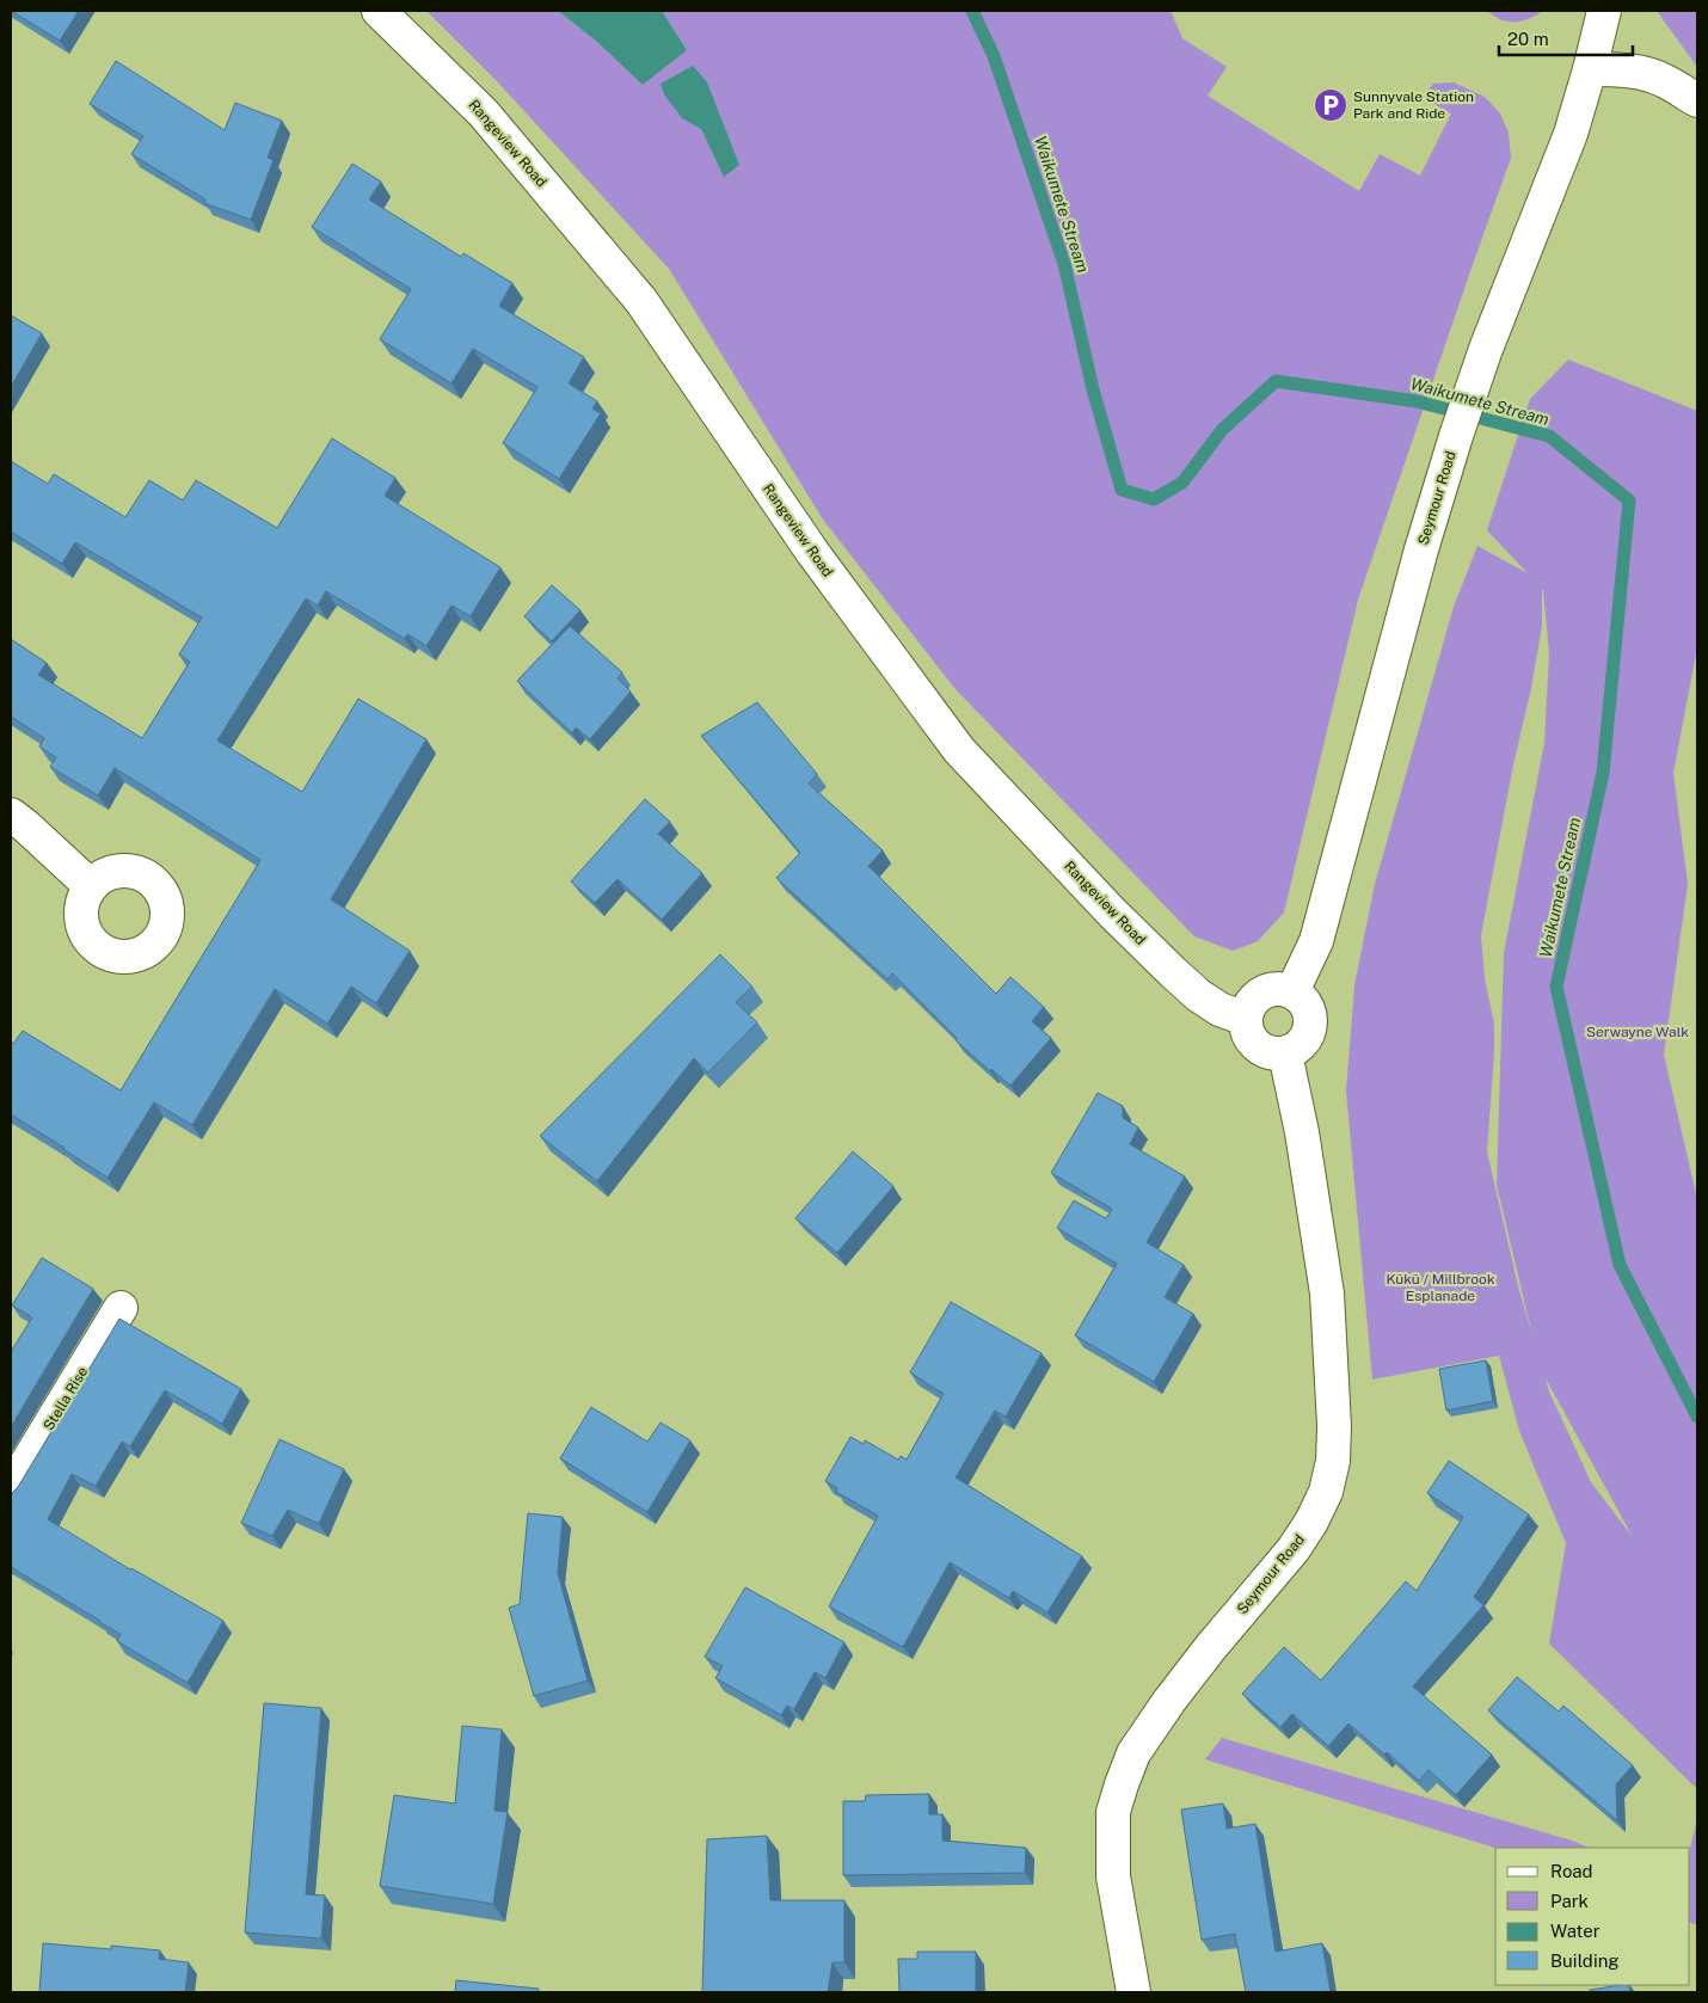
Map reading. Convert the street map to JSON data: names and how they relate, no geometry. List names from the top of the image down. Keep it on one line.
{"streets":{"main road":["Rangeview Road","Seymour Road","Stella Rise"]},"crossings":[["Rangeview Road","Seymour Road"]],"water":["Waikumete Stream"],"parks":["Serwayne Walk","Kūkū / Millbrook Esplanade"],"places":{"parking":["Sunnyvale Station Park and Ride"]},"legend":["Road","Park","Water","Building"],"scale_bar":"20 m"}
